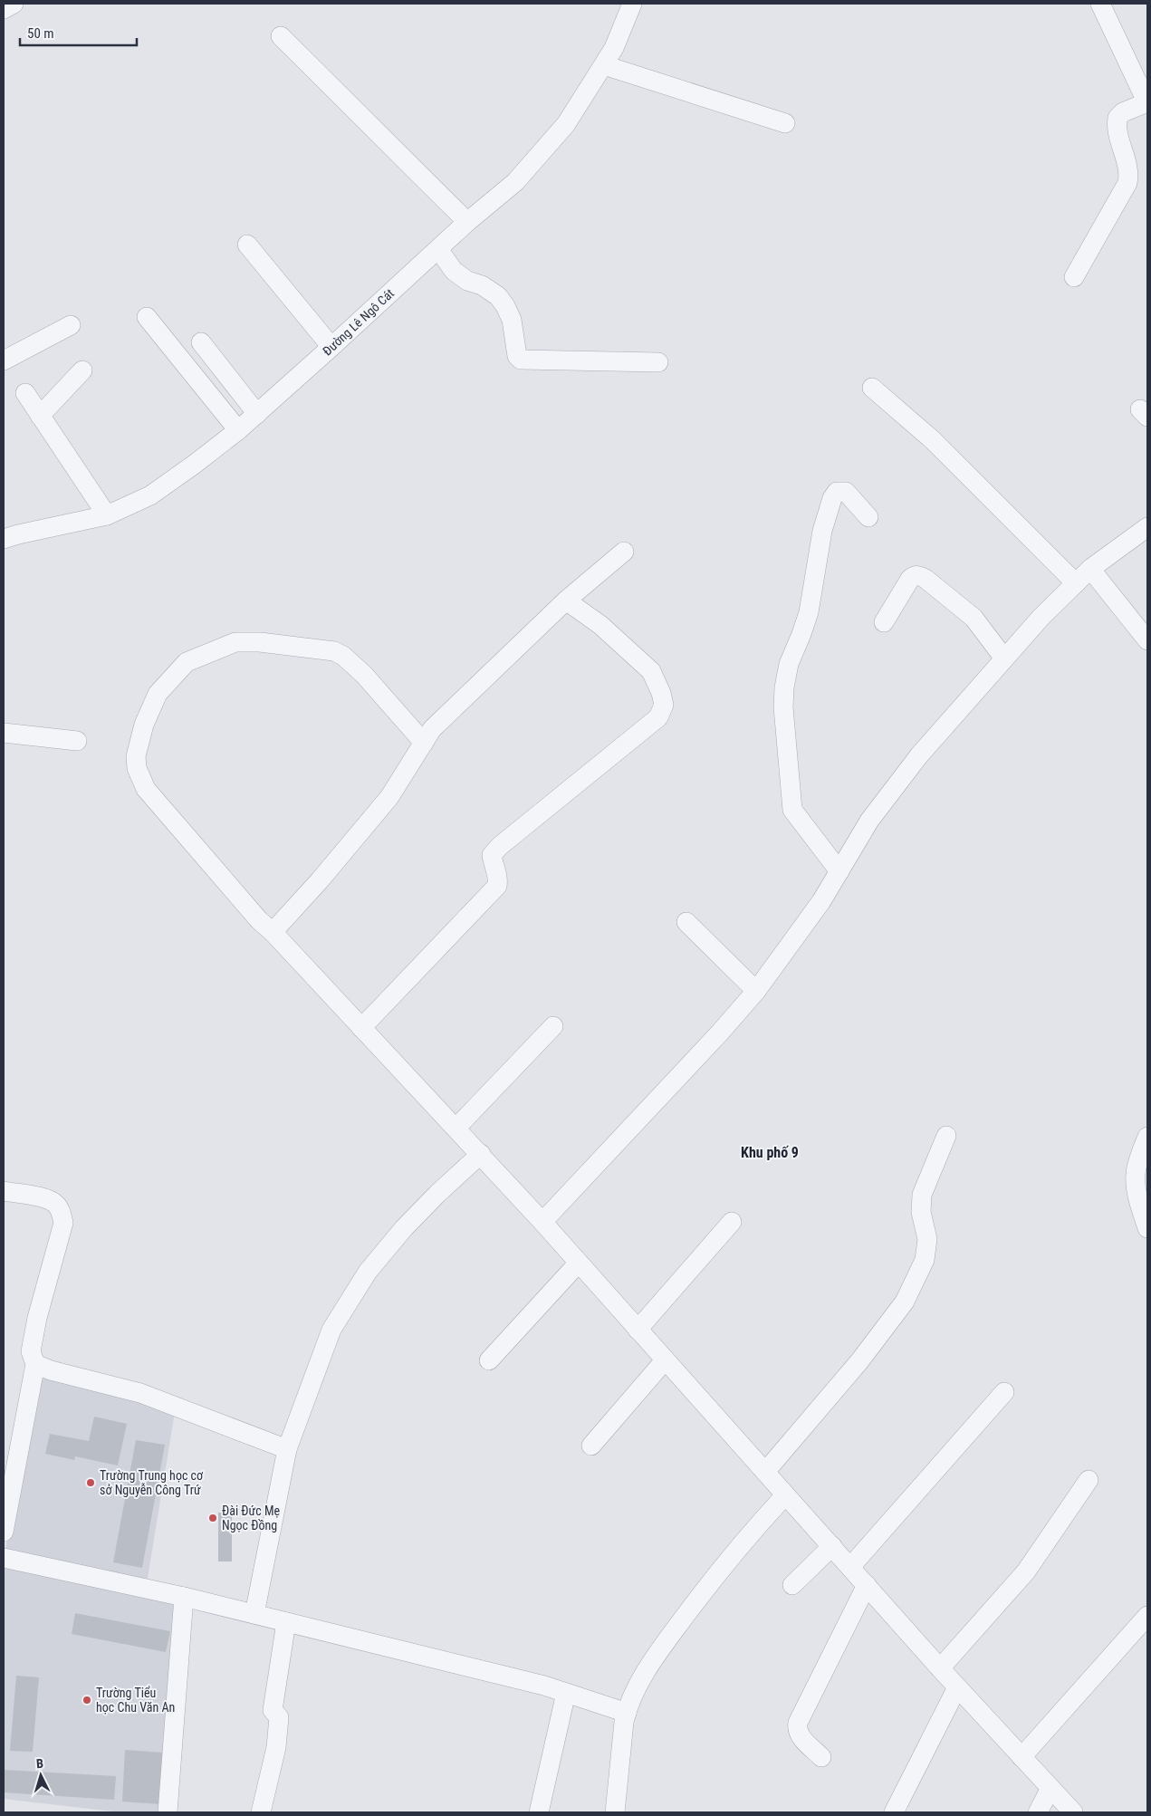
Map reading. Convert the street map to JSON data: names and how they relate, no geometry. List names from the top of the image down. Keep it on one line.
{"streets":{"street":["Đường Lê Ngô Cát"]},"districts":["Khu phố 9"],"places":["Trường Trung học cơ sở Nguyễn Công Trứ","Đài Đức Mẹ Ngọc Đồng","Trường Tiểu học Chu Văn An"],"scale_bar":"50 m","north":"top"}
